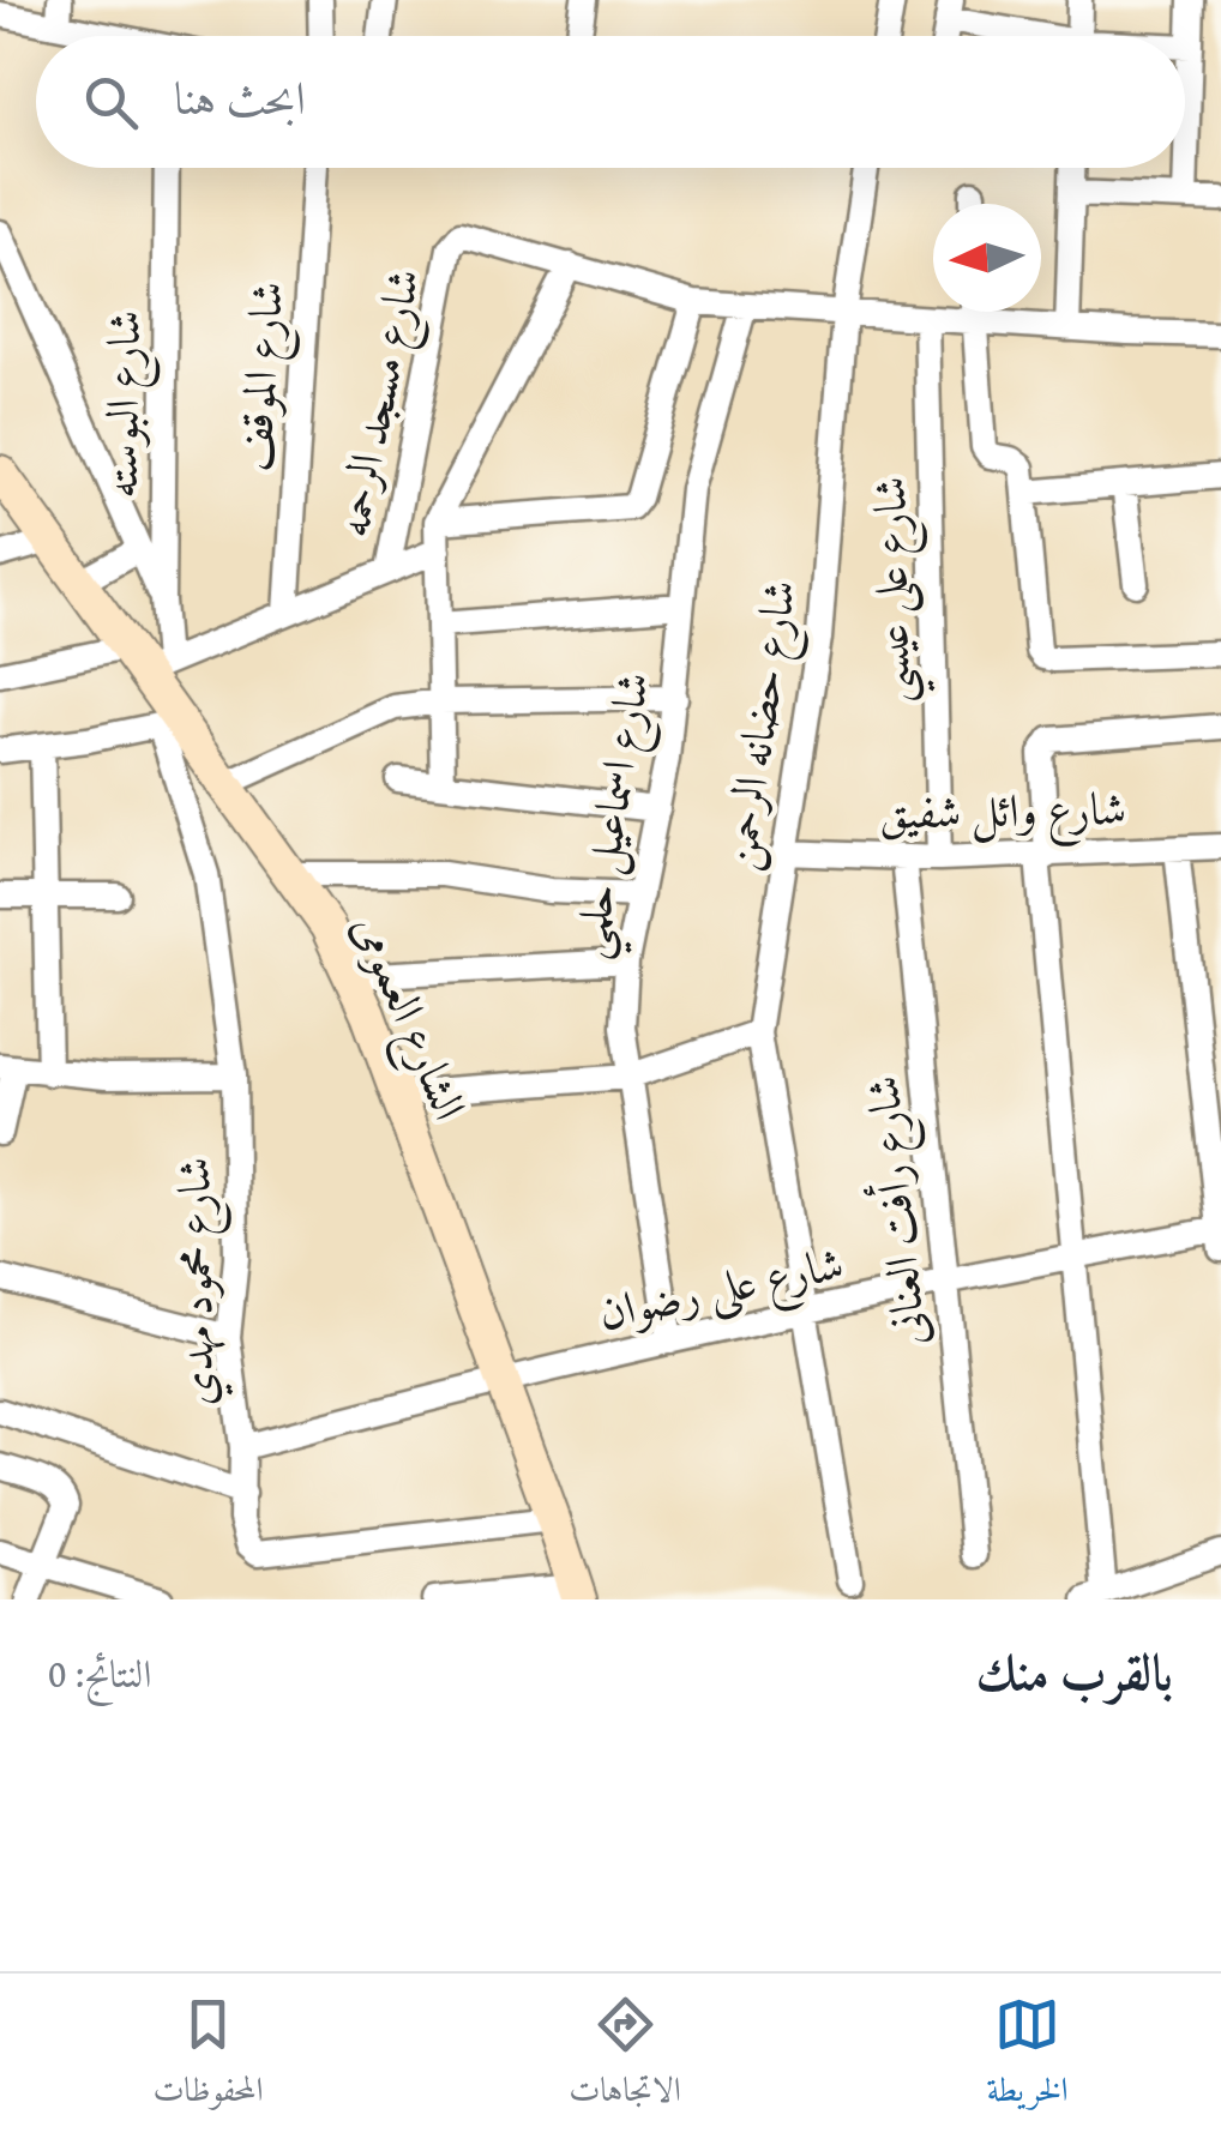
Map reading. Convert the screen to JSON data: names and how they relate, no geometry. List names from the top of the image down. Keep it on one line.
{"streets":{"main road":["الشارع العمومى"],"street":["شارع الموقف","شارع مسجد الرحمه","شارع البوسته","شارع على عيسي","شارع حضانه الرحمن","شارع وائل شفيق","شارع اسماعيل حلمي","شارع رأفت العنانى","شارع محمود مهدي","شارع على رضوان"]},"crossings":[["شارع مسجد الرحمه","شارع على عيسي"],["شارع مسجد الرحمه","شارع حضانه الرحمن"],["شارع مسجد الرحمه","شارع اسماعيل حلمي"],["شارع البوسته","الشارع العمومى"],["شارع على عيسي","شارع وائل شفيق"],["شارع حضانه الرحمن","شارع وائل شفيق"],["شارع حضانه الرحمن","شارع على رضوان"],["شارع وائل شفيق","شارع رأفت العنانى"],["شارع اسماعيل حلمي","شارع على رضوان"],["الشارع العمومى","شارع محمود مهدي"],["الشارع العمومى","شارع على رضوان"],["شارع رأفت العنانى","شارع على رضوان"],["شارع محمود مهدي","شارع على رضوان"]],"north":"left","page":{"search":"ابحث هنا","heading":["بالقرب منك","النتائج: 0"],"nav":["الخريطة","الاتجاهات","المحفوظات"]}}
